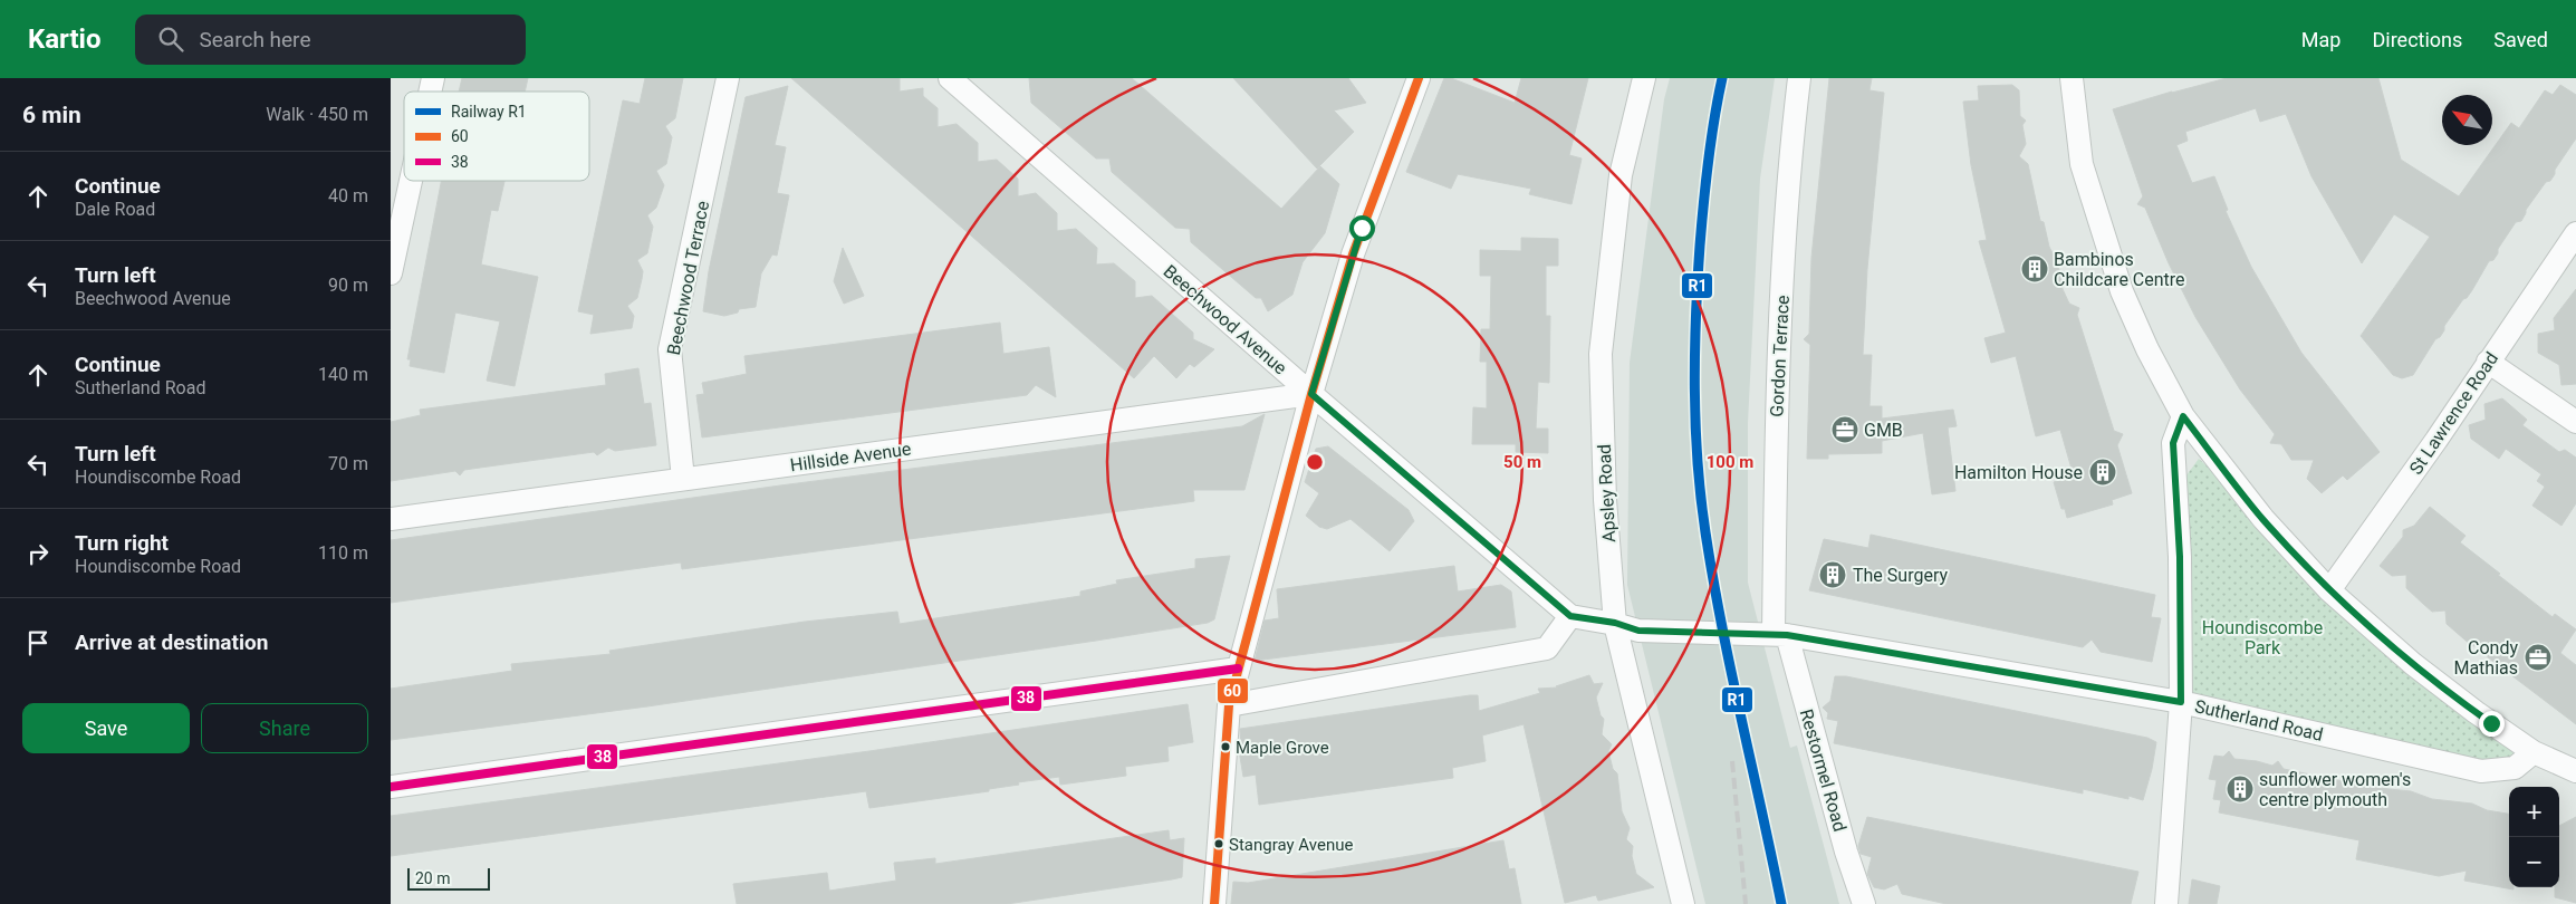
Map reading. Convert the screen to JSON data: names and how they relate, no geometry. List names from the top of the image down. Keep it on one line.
{"streets":{"street":["Beechwood Terrace","Beechwood Avenue","Gordon Terrace","St Lawrence Road","Hillside Avenue","Apsley Road","Sutherland Road","Restormel Road"]},"crossings":[["Beechwood Terrace","Hillside Avenue"],["Beechwood Avenue","Hillside Avenue"],["Gordon Terrace","Sutherland Road"],["Gordon Terrace","Restormel Road"],["Apsley Road","Sutherland Road"],["Sutherland Road","Restormel Road"]],"parks":["Houndiscombe Park"],"places":{"building":["Bambinos Childcare Centre","Hamilton House","The Surgery","sunflower women's centre plymouth"],"office":["GMB","Condy Mathias"],"other":["Maple Grove","Stangray Avenue"]},"lines":["rail line R1","transit line 60","transit line 38"],"legend":["Railway R1","60","38"],"scale_bar":"20 m","north":"top left","page":{"header":"Kartio","search":"Search here","nav":["Map","Directions","Saved"],"heading":["6 min","Walk · 450 m"],"list":[["Continue","Dale Road","40 m"],["Turn left","Beechwood Avenue","90 m"],["Continue","Sutherland Road","140 m"],["Turn left","Houndiscombe Road","70 m"],["Turn right","Houndiscombe Road","110 m"],"Arrive at destination"],"buttons":["Save","Share"],"map_buttons":["+","−"],"scale":"20 m"},"rings":["50 m","100 m"]}
